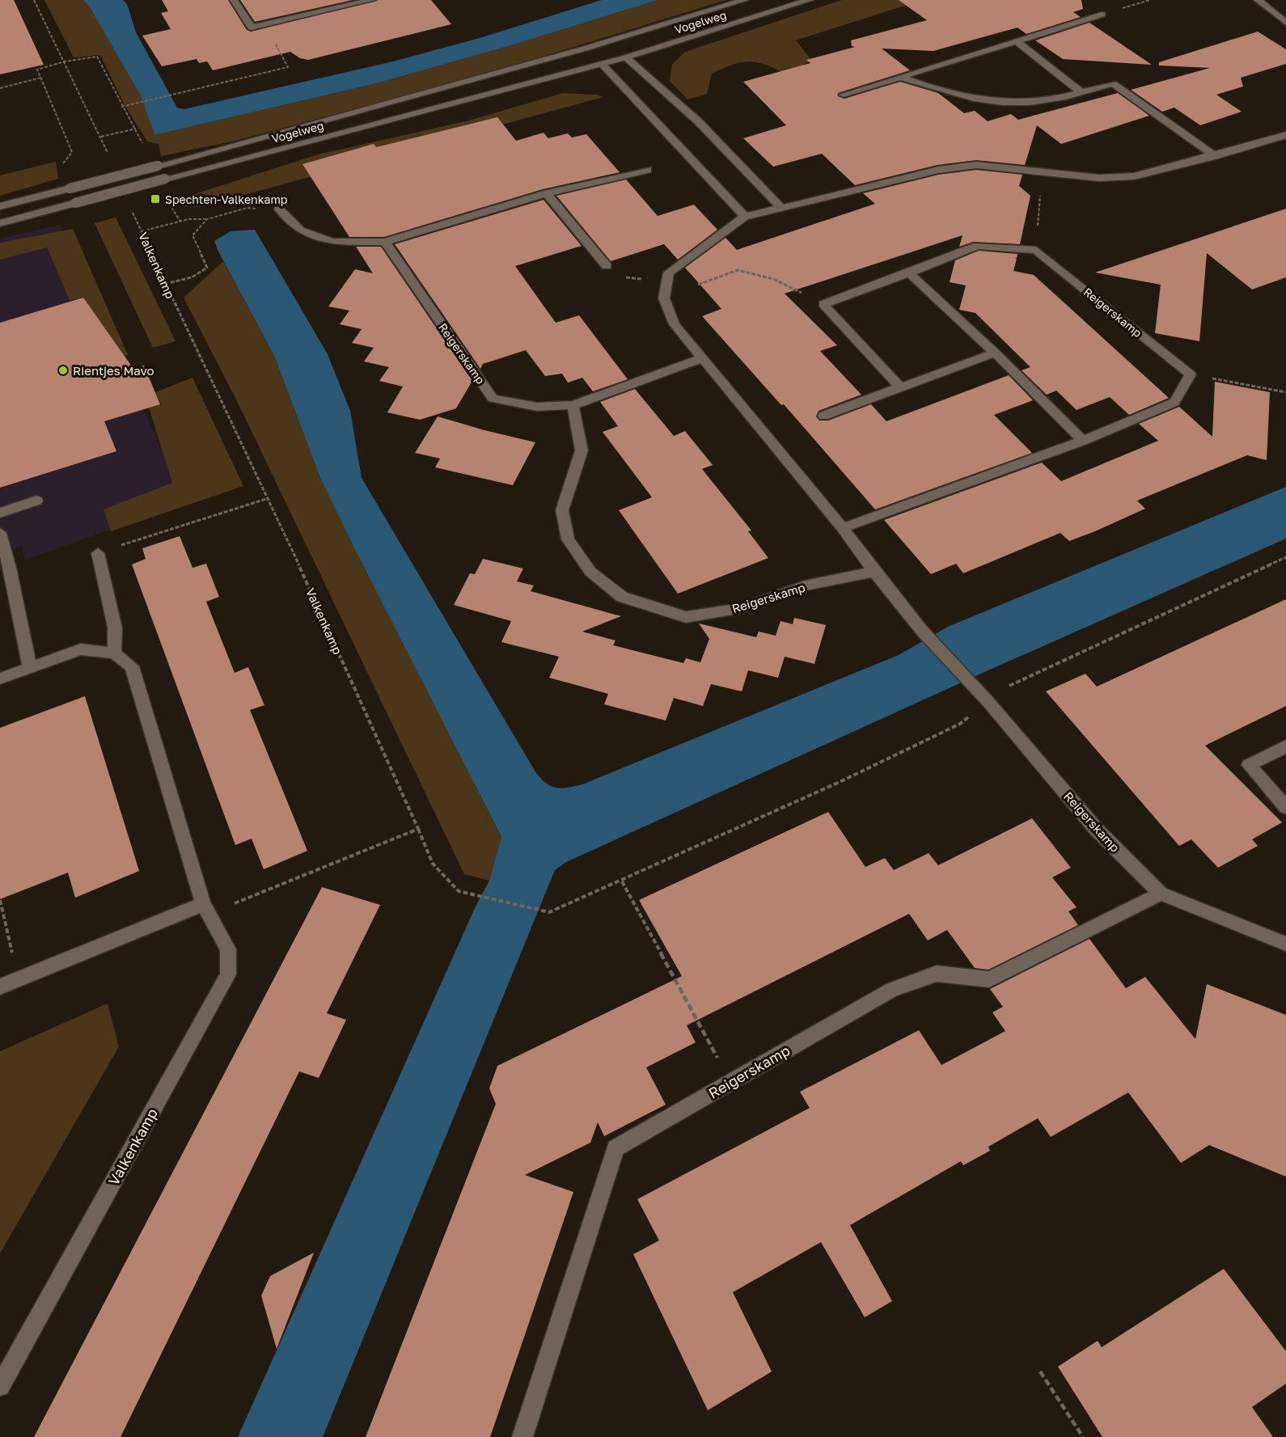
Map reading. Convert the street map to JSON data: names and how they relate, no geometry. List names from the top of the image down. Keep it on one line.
{"streets":{"street":["Vogelweg","Valkenkamp","Reigerskamp"]},"places":{"transit":["Spechten-Valkenkamp"],"other":["Rientjes Mavo"]}}
